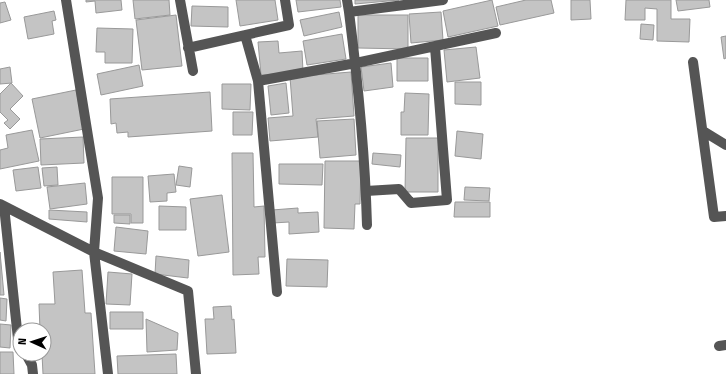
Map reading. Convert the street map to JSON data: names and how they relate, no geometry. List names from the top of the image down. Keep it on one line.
{"north":"left"}
